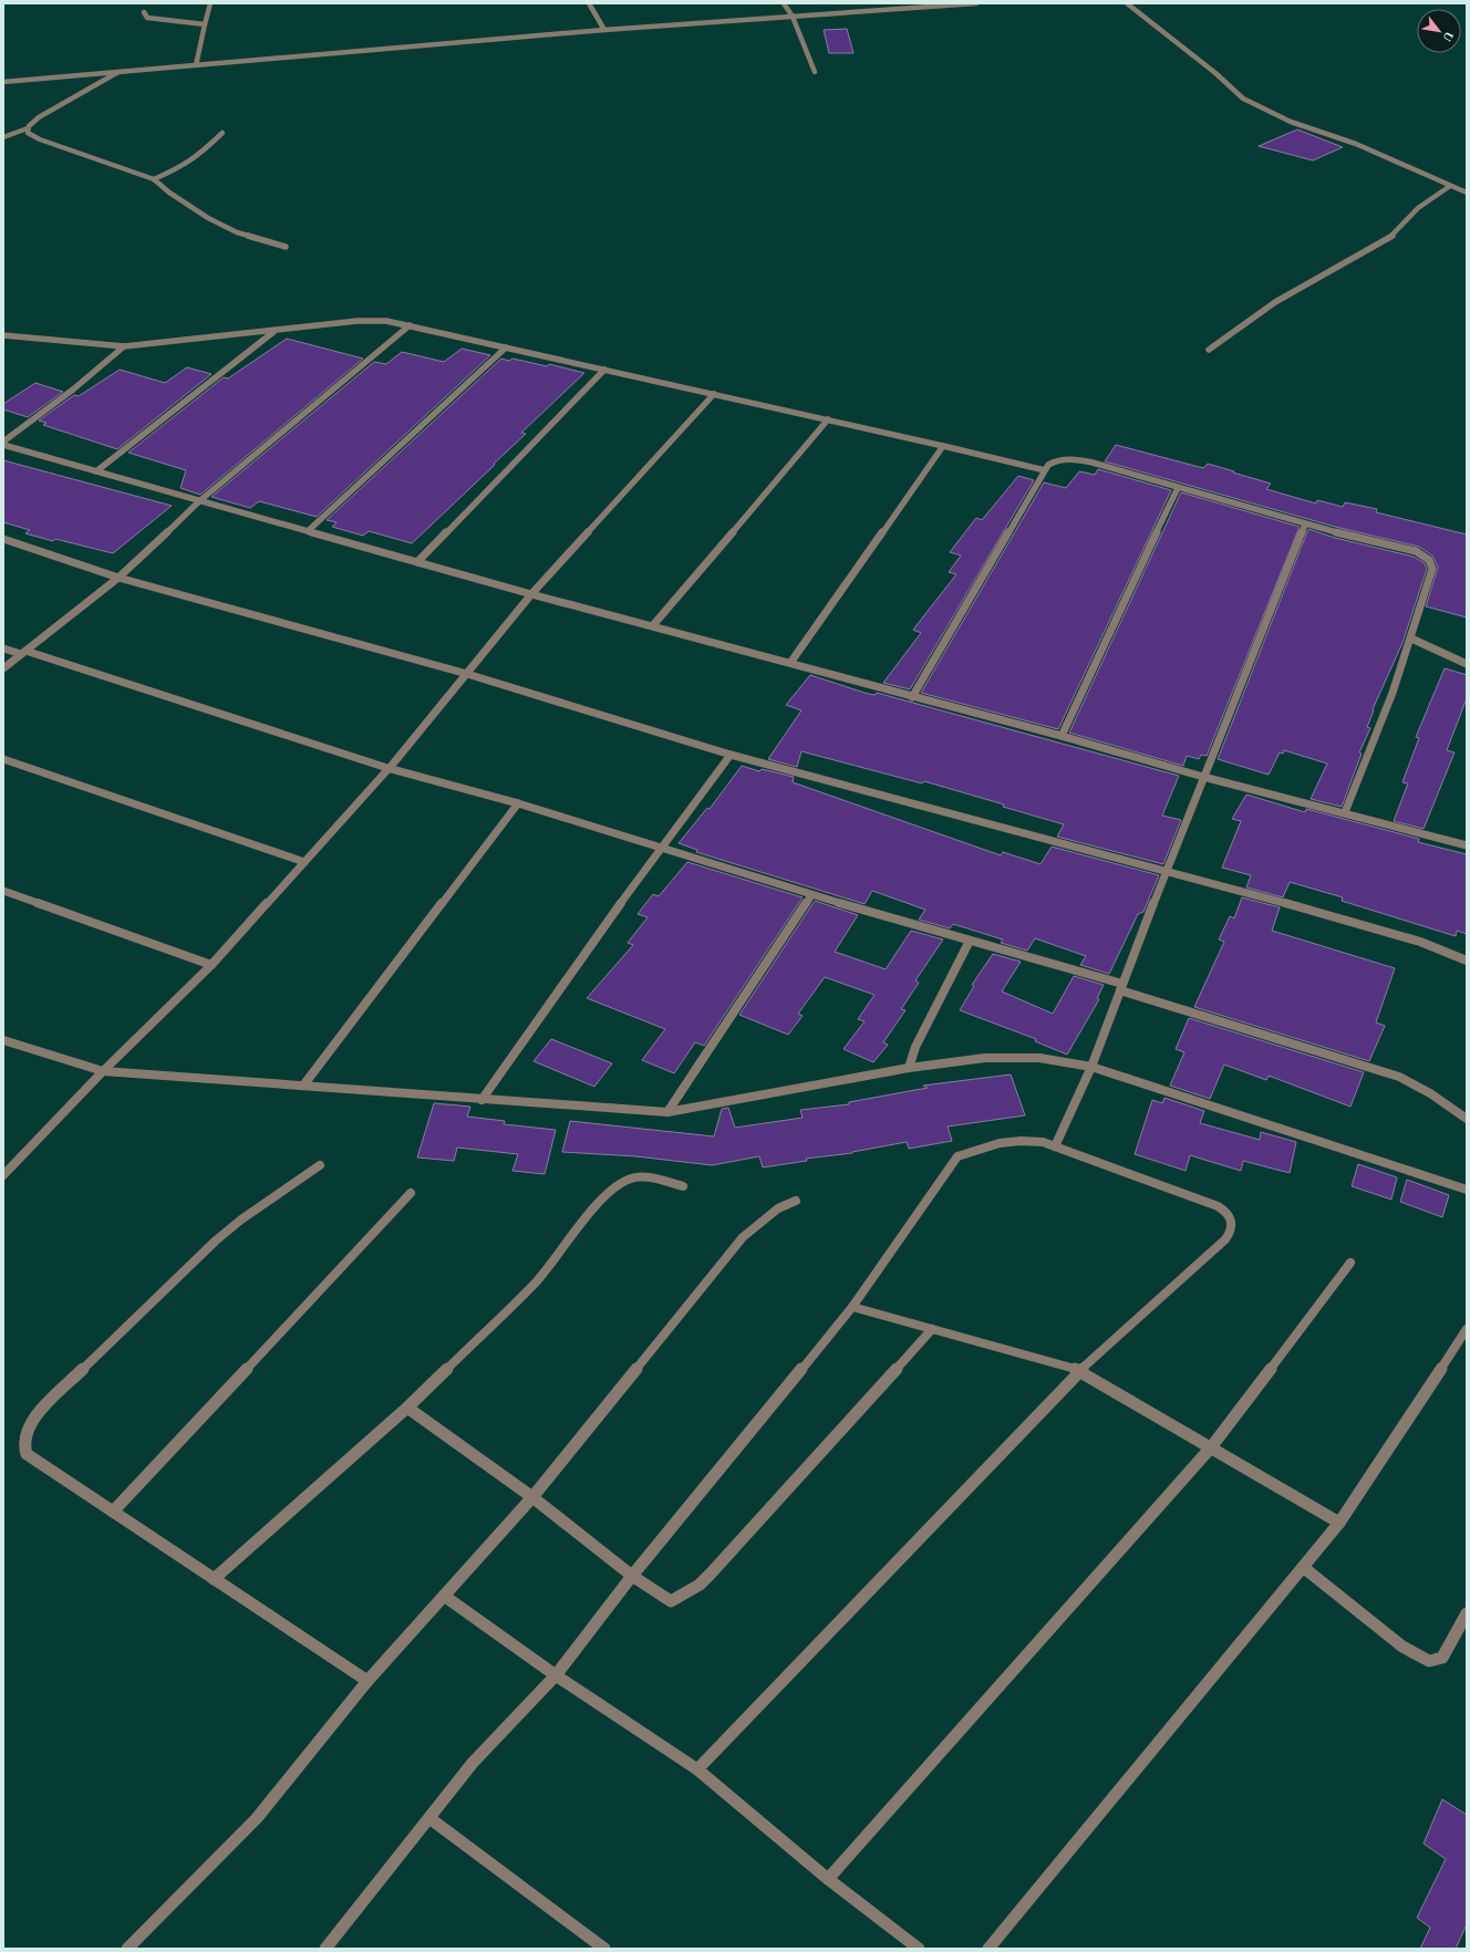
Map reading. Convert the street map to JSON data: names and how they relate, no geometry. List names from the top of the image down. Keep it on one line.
{"north":"bottom right"}
